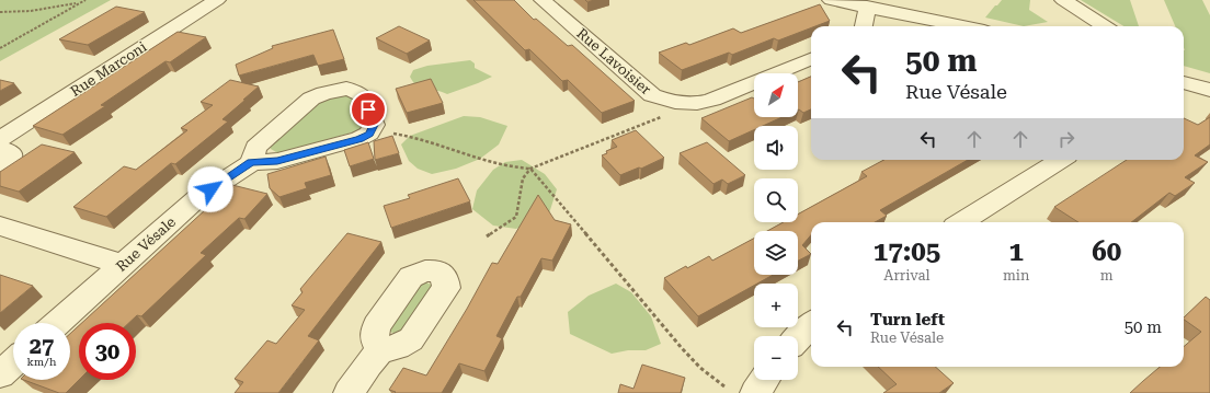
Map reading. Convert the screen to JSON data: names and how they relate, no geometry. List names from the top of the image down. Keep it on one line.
{"streets":{"street":["Rue Lavoisier","Rue Marconi","Rue Vésale"]},"north":"top right","page":{"turn":["50 m","Rue Vésale"],"map_buttons":["+","−"],"eta":["17:05","Arrival","1","min","60","m"],"list":[{"name":"Turn left","note":"Rue Vésale","value":"50 m"}],"speed":"27 km/h","limit":"30"}}
